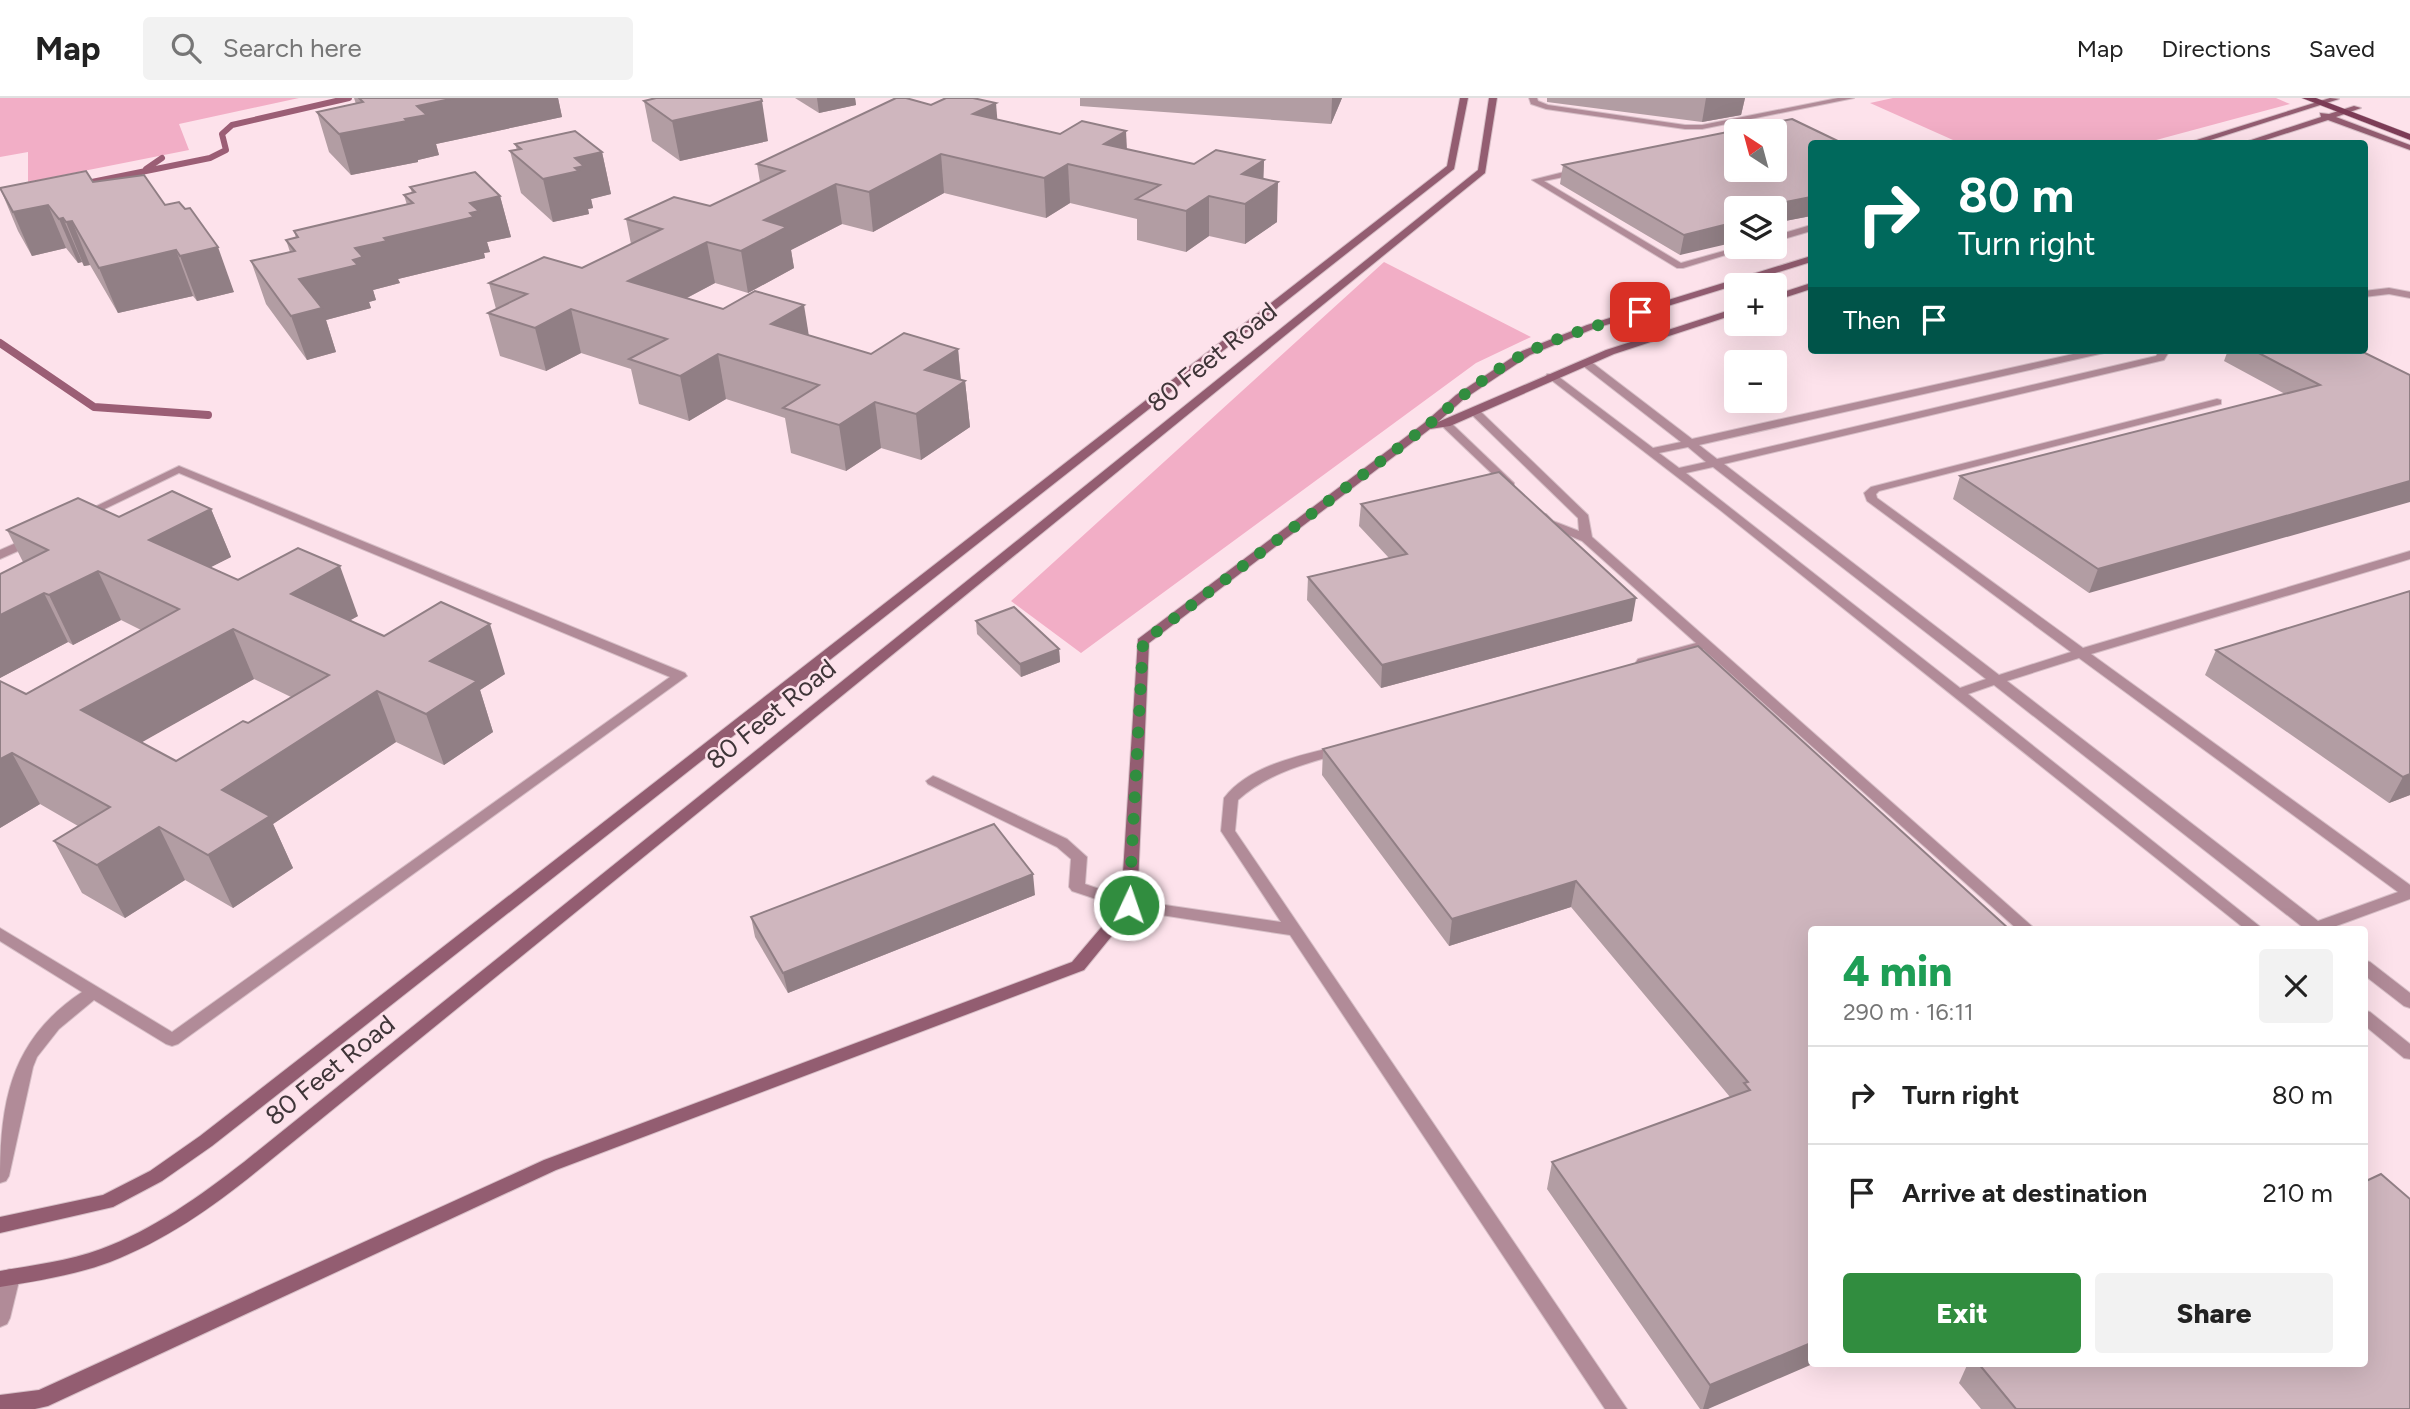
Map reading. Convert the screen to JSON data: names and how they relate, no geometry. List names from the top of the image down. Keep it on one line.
{"streets":{"street":["80 Feet Road"]},"north":"top left","page":{"header":"Map","search":"Search here","nav":["Map","Directions","Saved"],"map_buttons":["+","−"],"turn":["80 m","Turn right"],"then":"Then","heading":["4 min","290 m · 16:11"],"list":[{"name":"Turn right","value":"80 m"},{"name":"Arrive at destination","value":"210 m"}],"buttons":["Exit","Share"]}}
